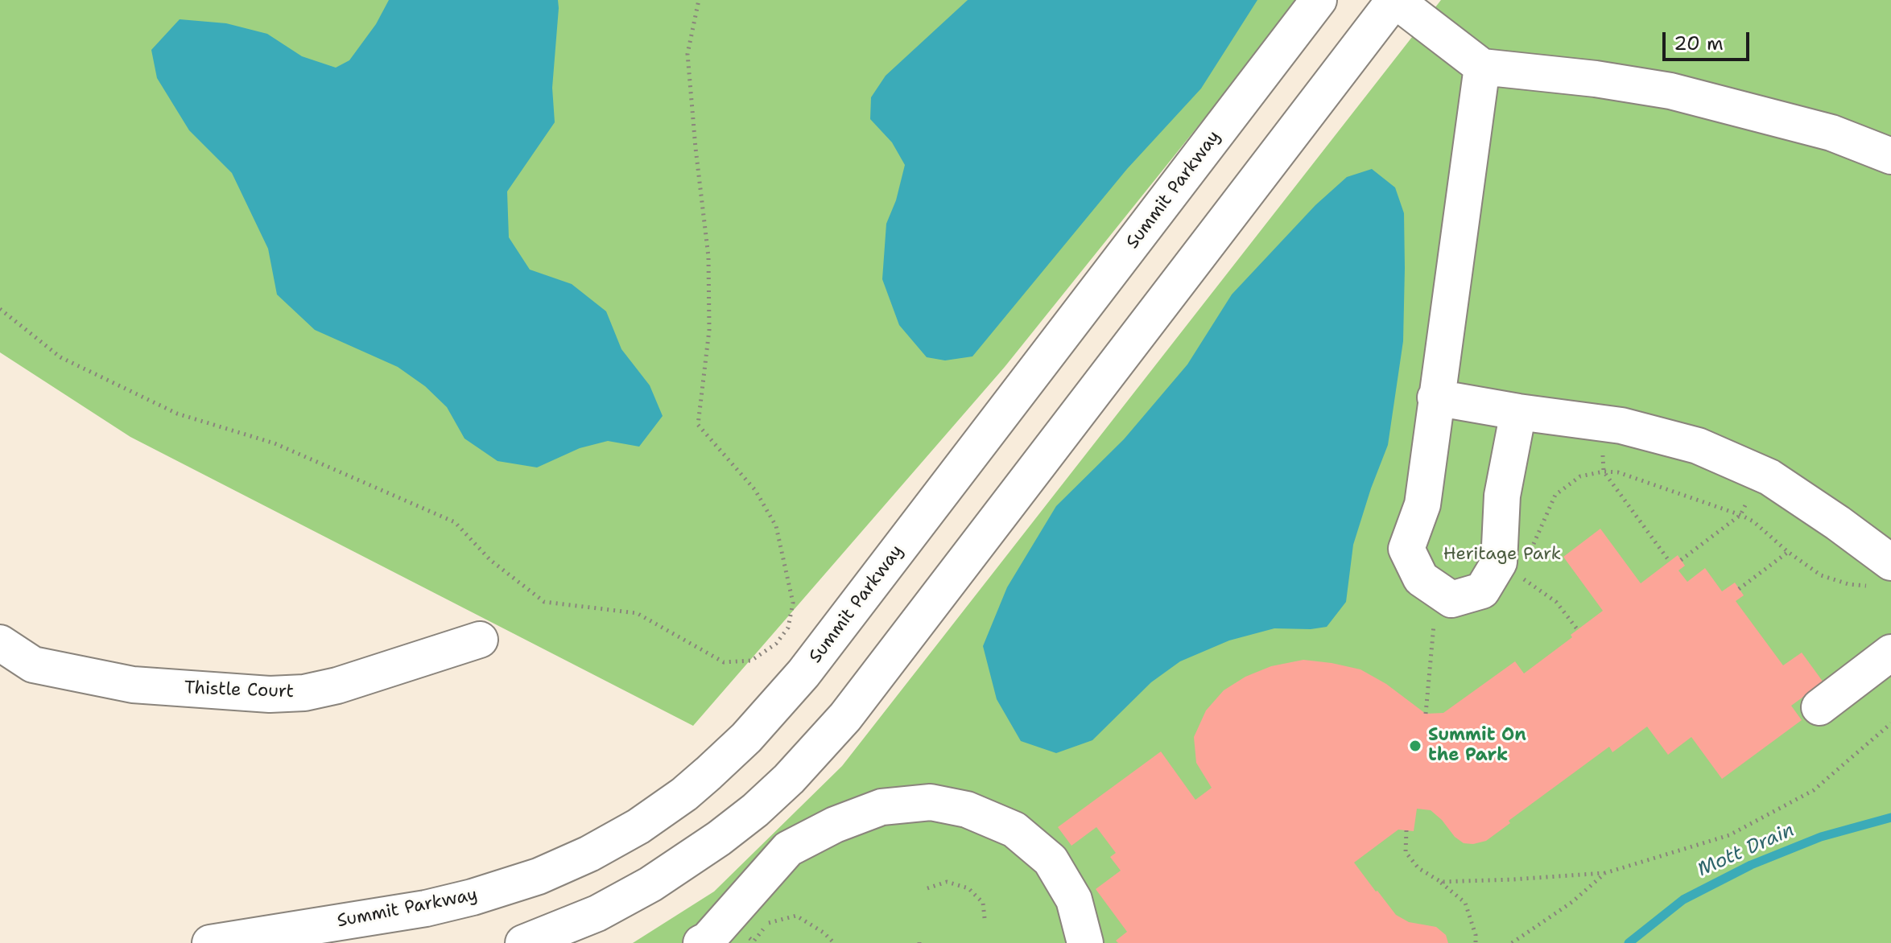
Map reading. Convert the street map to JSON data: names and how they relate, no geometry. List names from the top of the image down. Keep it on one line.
{"streets":{"street":["Summit Parkway","Thistle Court"]},"water":["Mott Drain"],"parks":["Heritage Park"],"places":["Summit On the Park"],"scale_bar":"20 m"}
